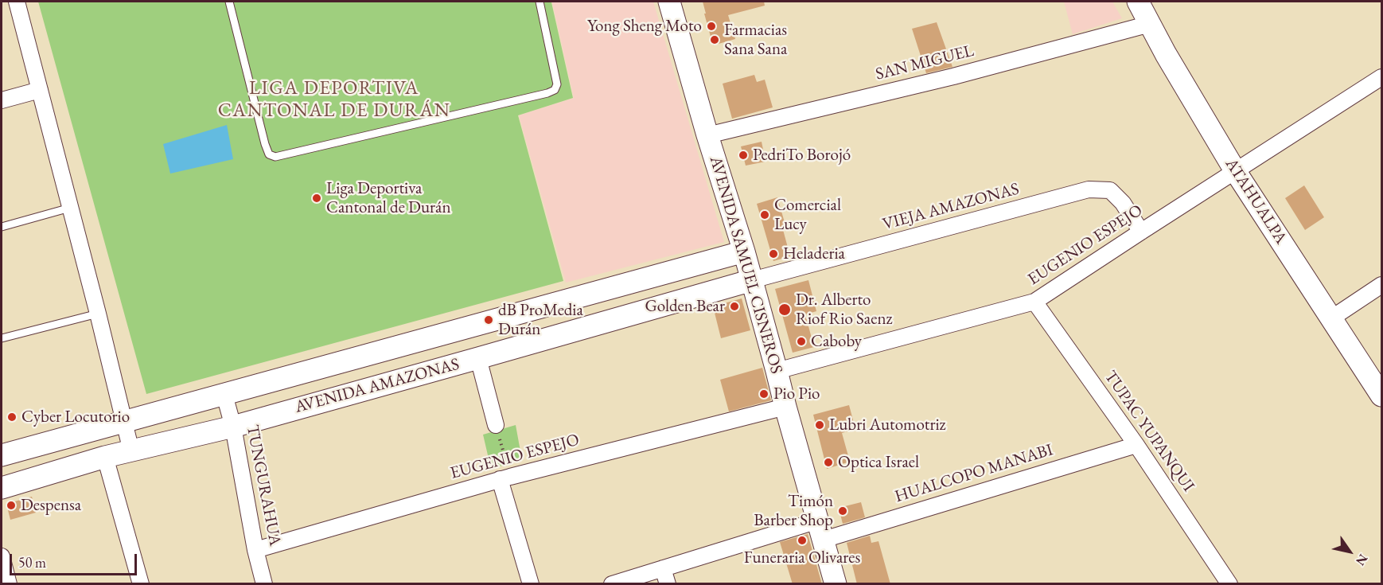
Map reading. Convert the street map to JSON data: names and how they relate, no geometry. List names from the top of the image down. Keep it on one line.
{"streets":{"street":["SAN MIGUEL","ATAHUALPA","VIEJA AMAZONAS","EUGENIO ESPEJO","AVENIDA SAMUEL CISNEROS","AVENIDA AMAZONAS","TUPAC YUPANQUI","HUALCOPO MANABI","TUNGURAHUA"]},"crossings":[["SAN MIGUEL","ATAHUALPA"],["SAN MIGUEL","AVENIDA SAMUEL CISNEROS"],["ATAHUALPA","EUGENIO ESPEJO"],["VIEJA AMAZONAS","EUGENIO ESPEJO"],["VIEJA AMAZONAS","AVENIDA SAMUEL CISNEROS"],["VIEJA AMAZONAS","AVENIDA AMAZONAS"],["EUGENIO ESPEJO","AVENIDA SAMUEL CISNEROS"],["EUGENIO ESPEJO","TUPAC YUPANQUI"],["EUGENIO ESPEJO","TUNGURAHUA"],["AVENIDA SAMUEL CISNEROS","AVENIDA AMAZONAS"],["AVENIDA SAMUEL CISNEROS","HUALCOPO MANABI"],["AVENIDA AMAZONAS","TUNGURAHUA"],["TUPAC YUPANQUI","HUALCOPO MANABI"]],"districts":["LIGA DEPORTIVA CANTONAL DE DURÁN"],"places":["Yong Sheng Moto","Farmacias Sana Sana","PedriTo Borojó","Liga Deportiva Cantonal de Durán","Comercial Lucy","Heladeria","Golden Bear","Dr. Alberto Riof Rio Saenz","dB ProMedia Durán","Caboby","Pio Pio","Cyber Locutorio","Lubri Automotriz","Optica Israel","Despensa","Timón Barber Shop","Funeraria Olivares"],"scale_bar":"50 m","north":"bottom right"}
